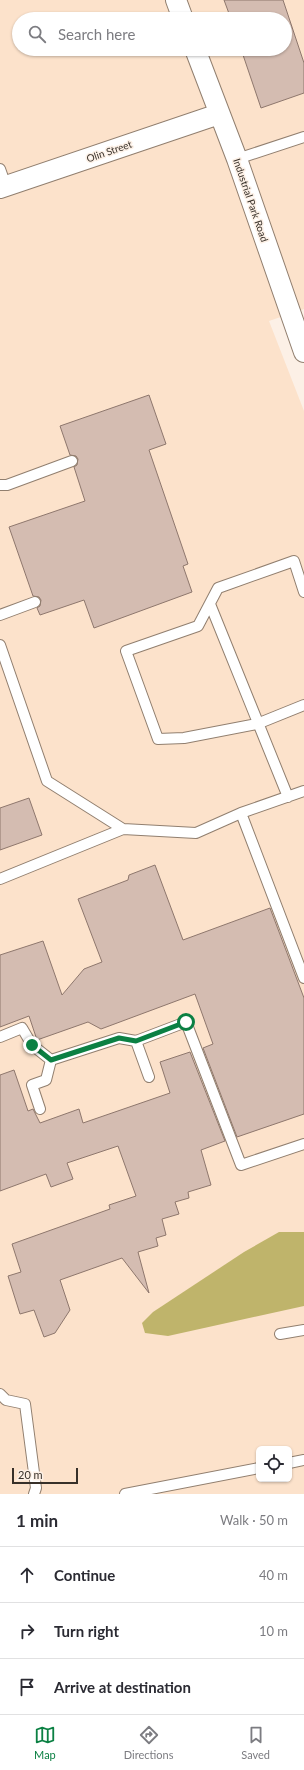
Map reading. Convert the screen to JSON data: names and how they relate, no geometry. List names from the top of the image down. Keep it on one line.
{"streets":{"street":["Olin Street","Industrial Park Road"]},"crossings":[["Olin Street","Industrial Park Road"]],"scale_bar":"20 m","page":{"search":"Search here","scale":"20 m","heading":["1 min","Walk · 50 m"],"list":[["Continue","40 m"],["Turn right","10 m"],"Arrive at destination"],"nav":["Map","Directions","Saved"]}}
